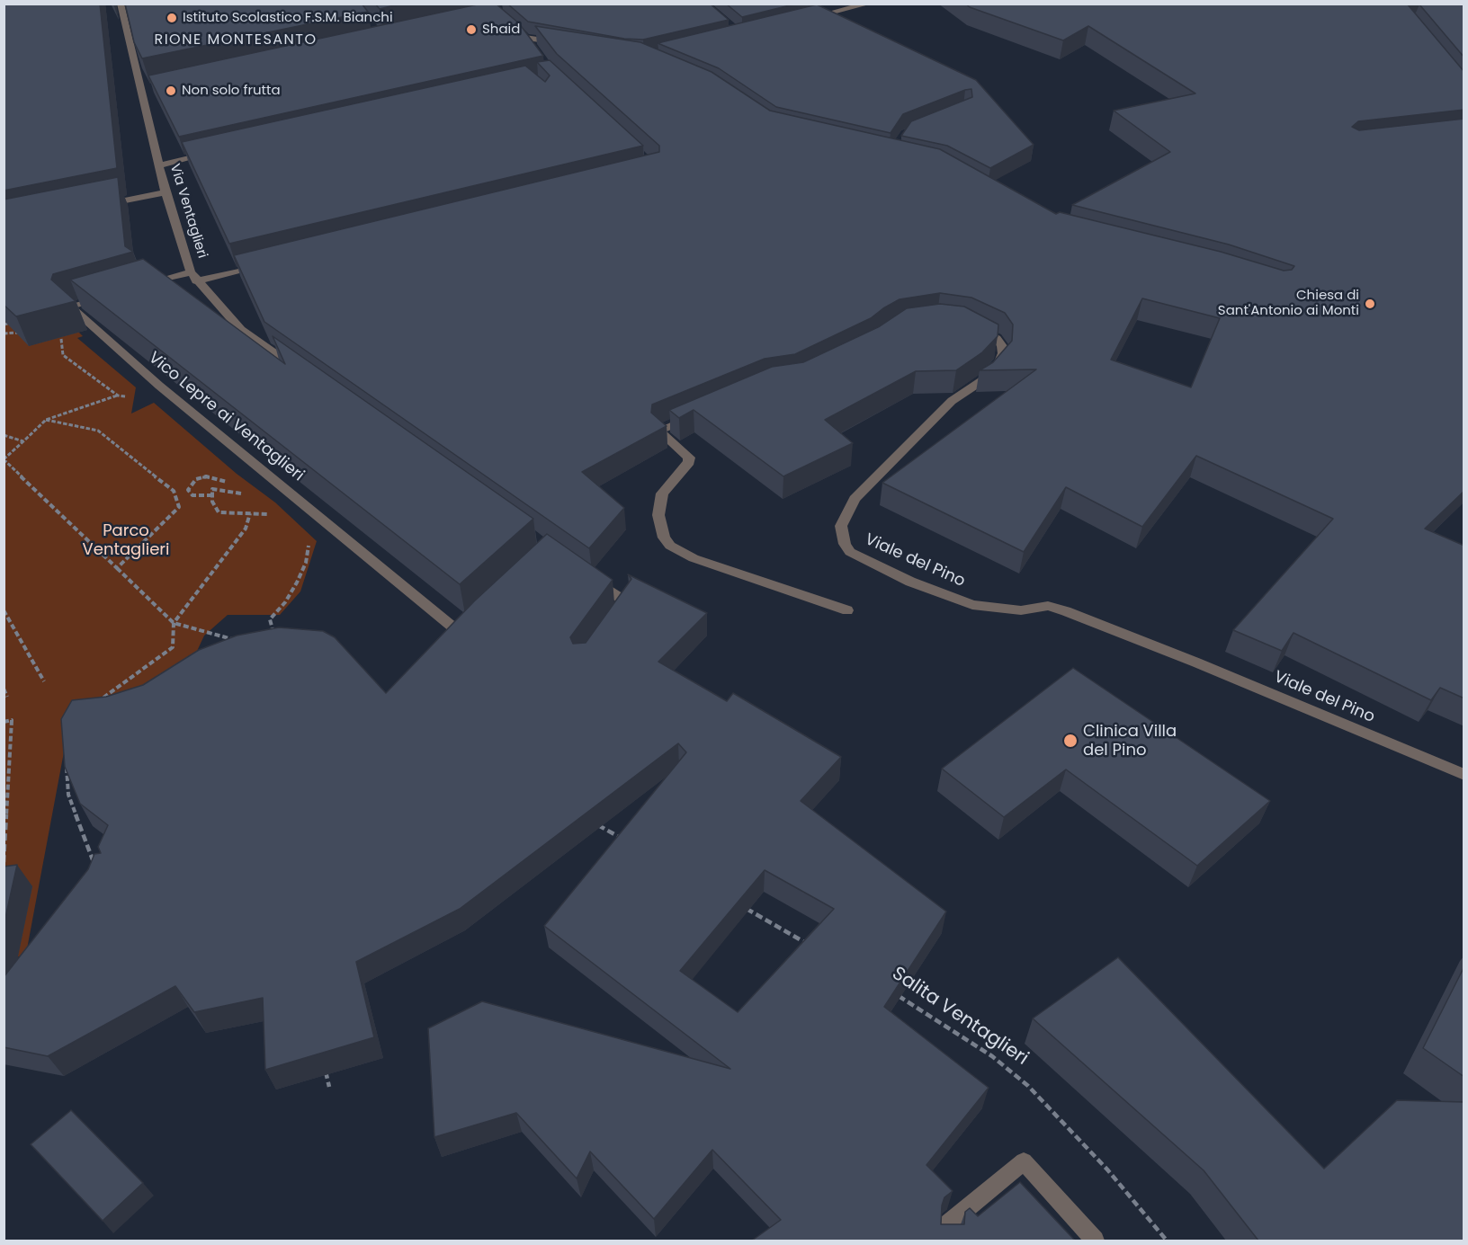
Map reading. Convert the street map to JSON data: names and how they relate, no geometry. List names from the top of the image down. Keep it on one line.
{"streets":{"street":["Via Ventaglieri","Vico Lepre ai Ventaglieri","Viale del Pino"],"path":["Salita Ventaglieri"]},"districts":["RIONE MONTESANTO"],"parks":["Parco Ventaglieri"],"places":["Istituto Scolastico F.S.M. Bianchi","Shaid","Non solo frutta","Chiesa di Sant'Antonio ai Monti","Clinica Villa del Pino"]}
